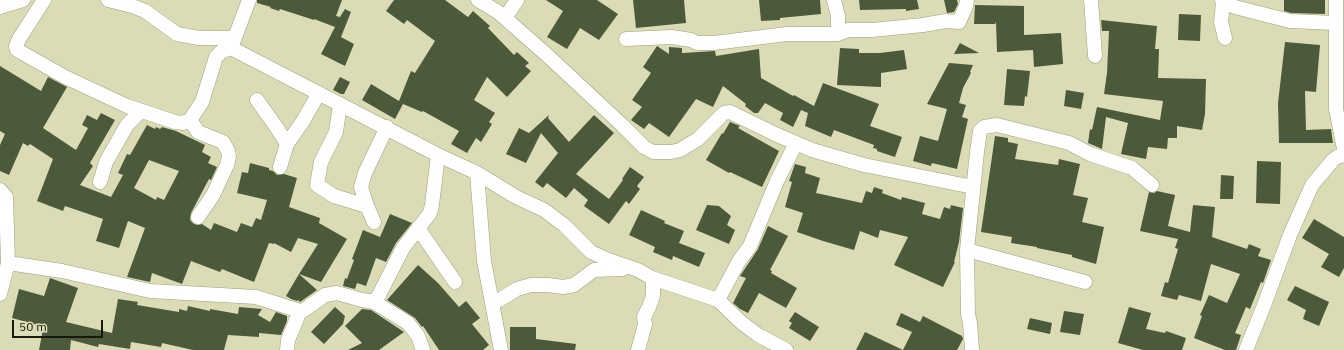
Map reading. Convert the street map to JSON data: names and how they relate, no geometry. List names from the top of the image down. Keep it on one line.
{"scale_bar":"50 m"}
